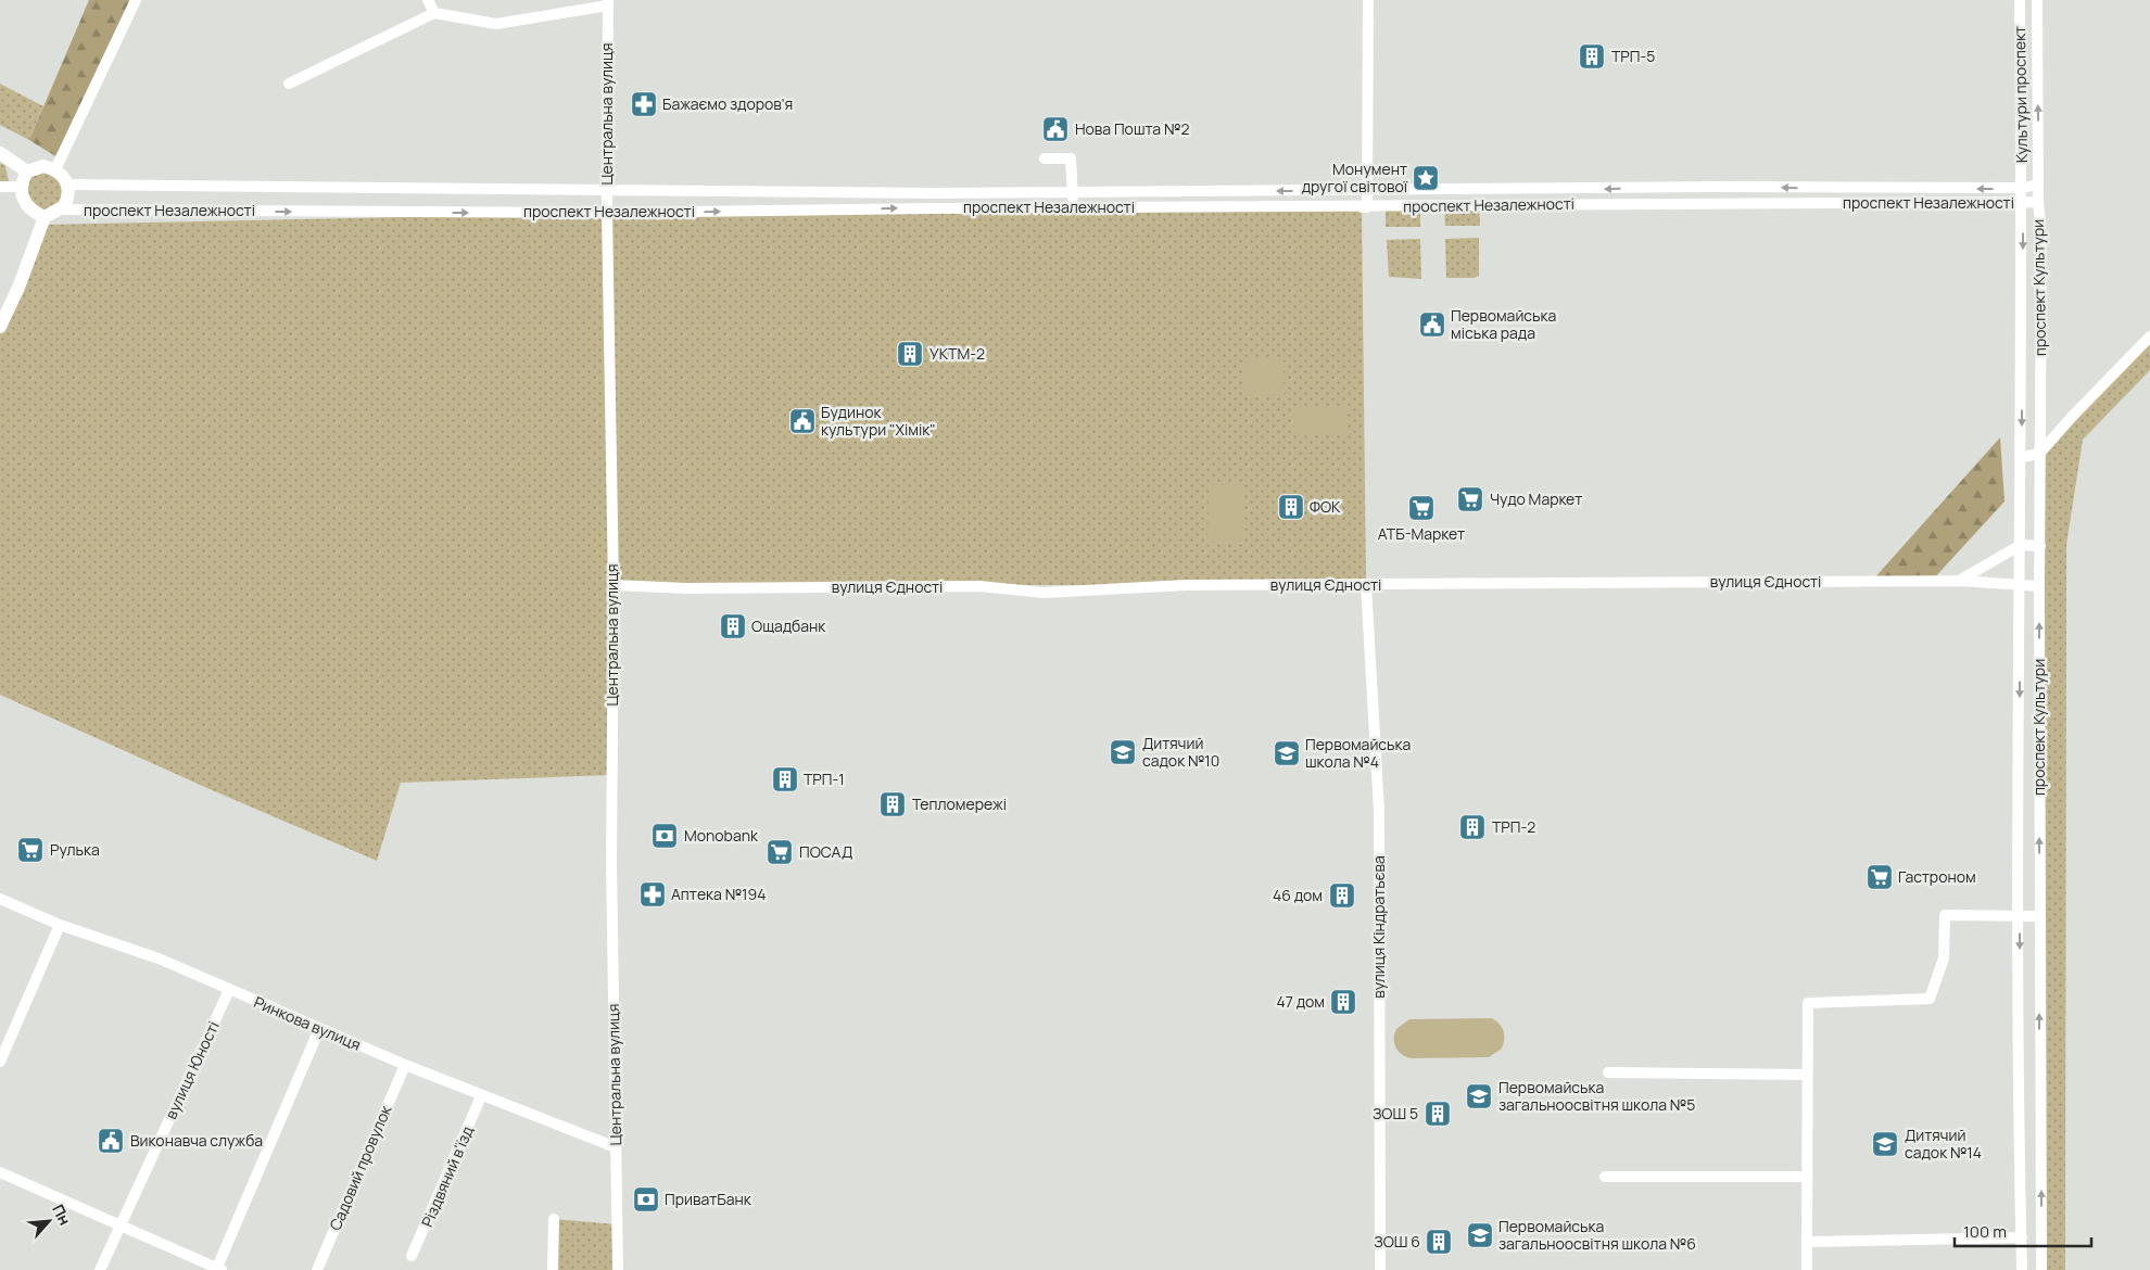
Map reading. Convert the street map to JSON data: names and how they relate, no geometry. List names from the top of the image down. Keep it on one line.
{"streets":{"street":["Культури проспект","Центральна вулиця","проспект Незалежності","проспект Культури","вулиця Єдності","вулиця Кіндратьєва","Ринкова вулиця","вулиця Юності","Садовий провулок","Різдвяний в'їзд"]},"crossings":[["Культури проспект","проспект Незалежності"],["Культури проспект","проспект Культури"],["Центральна вулиця","проспект Незалежності"],["Центральна вулиця","вулиця Єдності"],["Центральна вулиця","Ринкова вулиця"],["проспект Незалежності","проспект Культури"],["проспект Культури","вулиця Єдності"],["вулиця Єдності","вулиця Кіндратьєва"],["Ринкова вулиця","вулиця Юності"],["Ринкова вулиця","Садовий провулок"],["Ринкова вулиця","Різдвяний в'їзд"]],"places":{"building":["ТРП-5","УКТМ-2","ФОК","Ощадбанк","ТРП-1","Тепломережі","ТРП-2","46 дом","47 дом","ЗОШ 5","ЗОШ 6"],"pharmacy":["Бажаємо здоров'я","Аптека №194"],"public building":["Нова Пошта №2","Первомайська мiська рада","Будинок культури \"Хімік\"","Виконавча служба"],"place":["Монумент другої світової"],"supermarket":["Чудо Маркет","АТБ-Маркет","Рулька","ПОСАД","Гастроном"],"school or university":["Дитячий садок №10","Первомайська школа №4","Первомайська загальноосвітня школа №5","Дитячий садок №14","Первомайська загальноосвітня школа №6"],"bank":["Monobank","ПриватБанк"]},"scale_bar":"100 m","north":"top right"}
